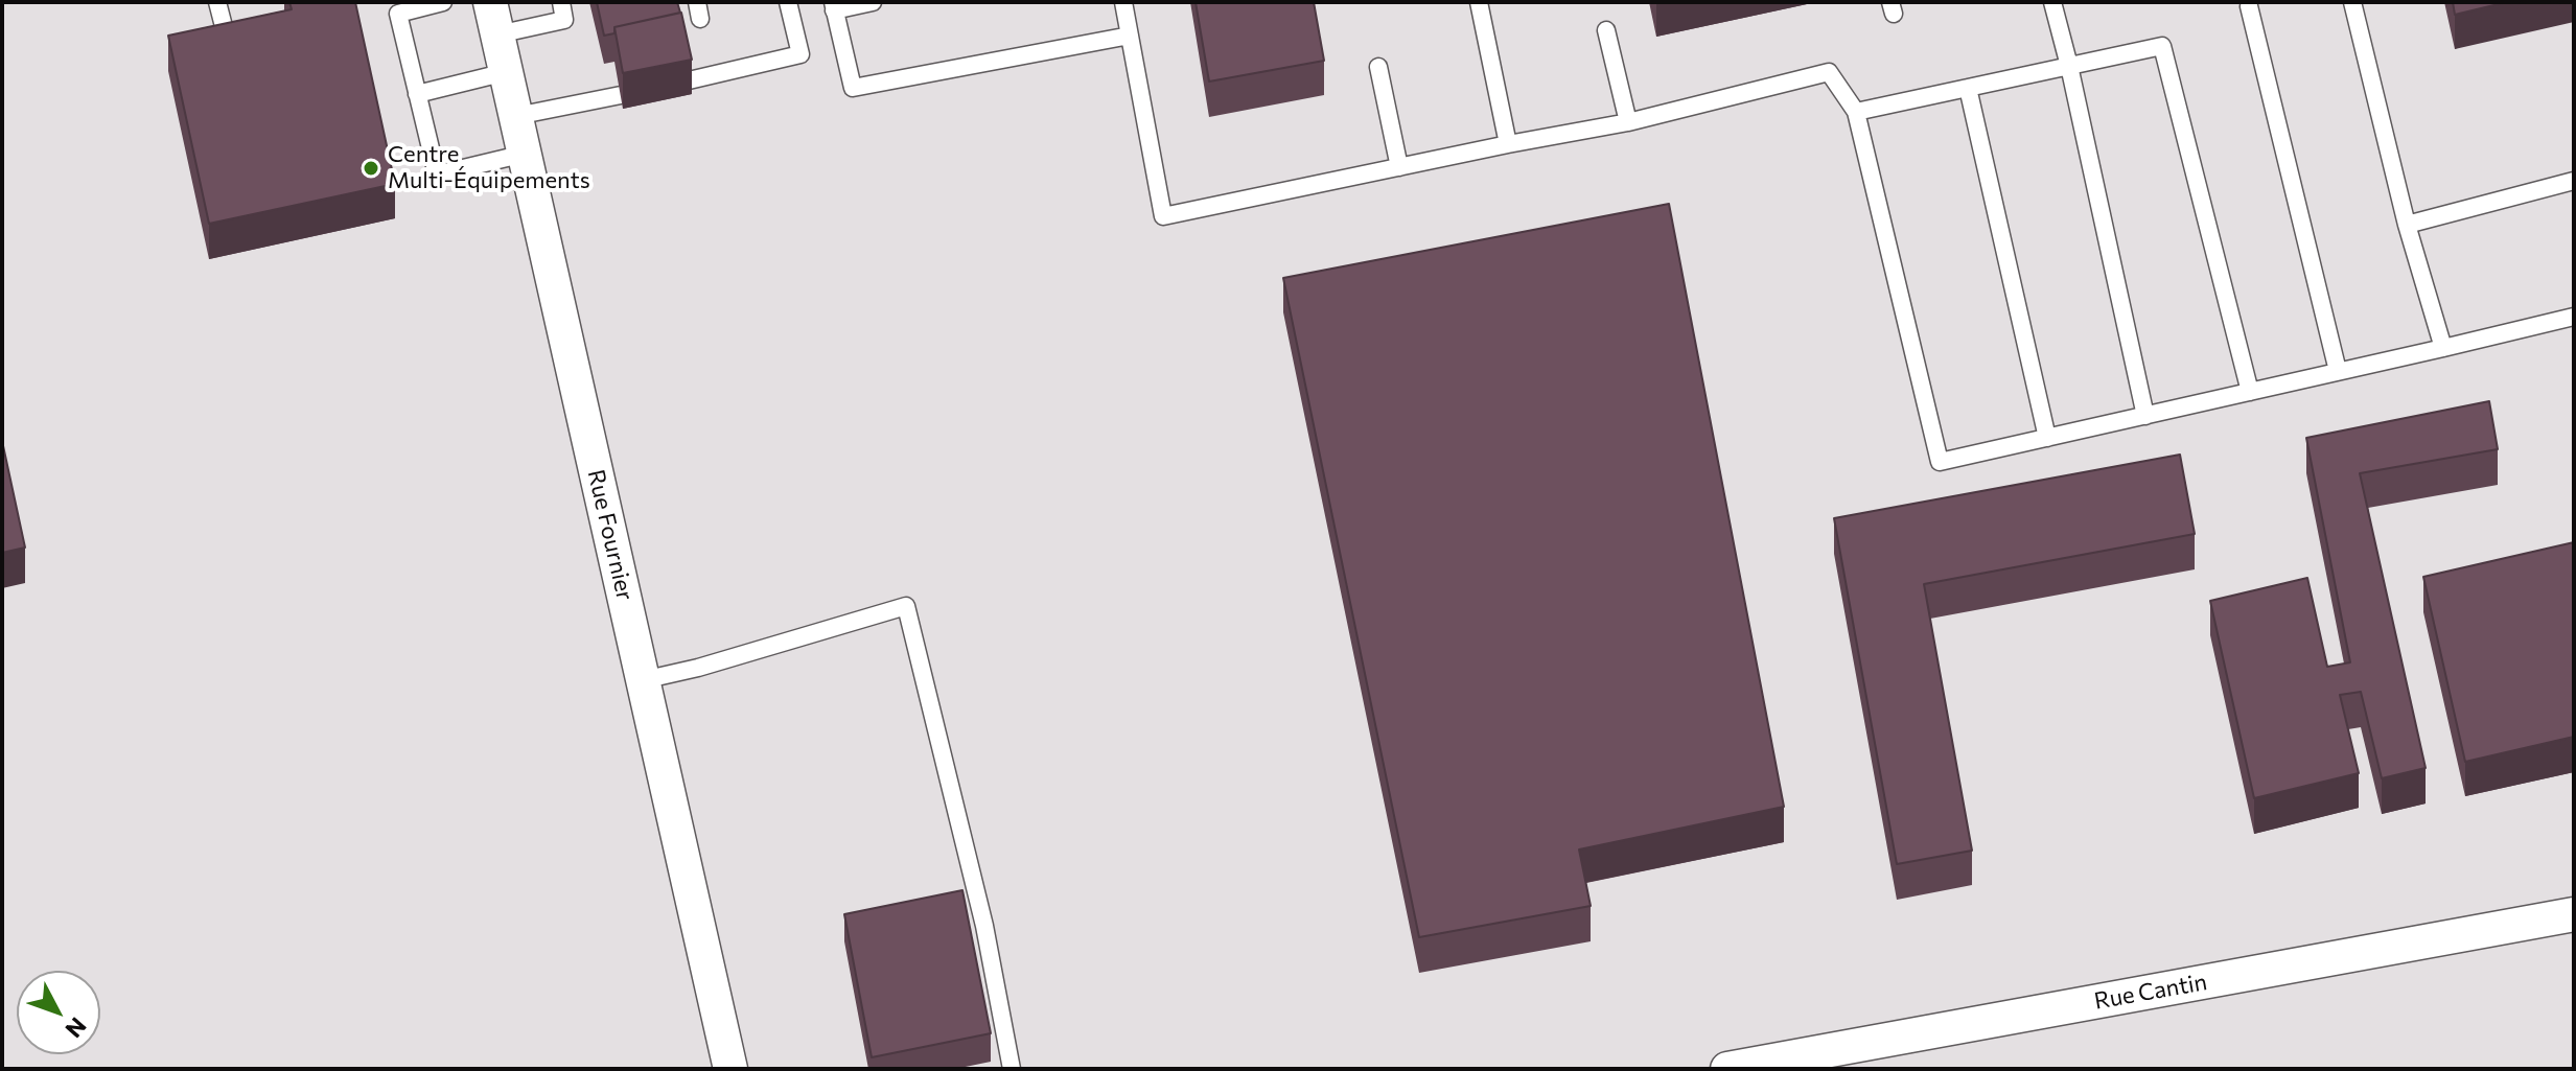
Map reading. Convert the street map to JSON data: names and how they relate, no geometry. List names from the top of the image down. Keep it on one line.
{"streets":{"street":["Rue Fournier","Rue Cantin"]},"places":["Centre Multi-Équipements"],"north":"bottom right"}
